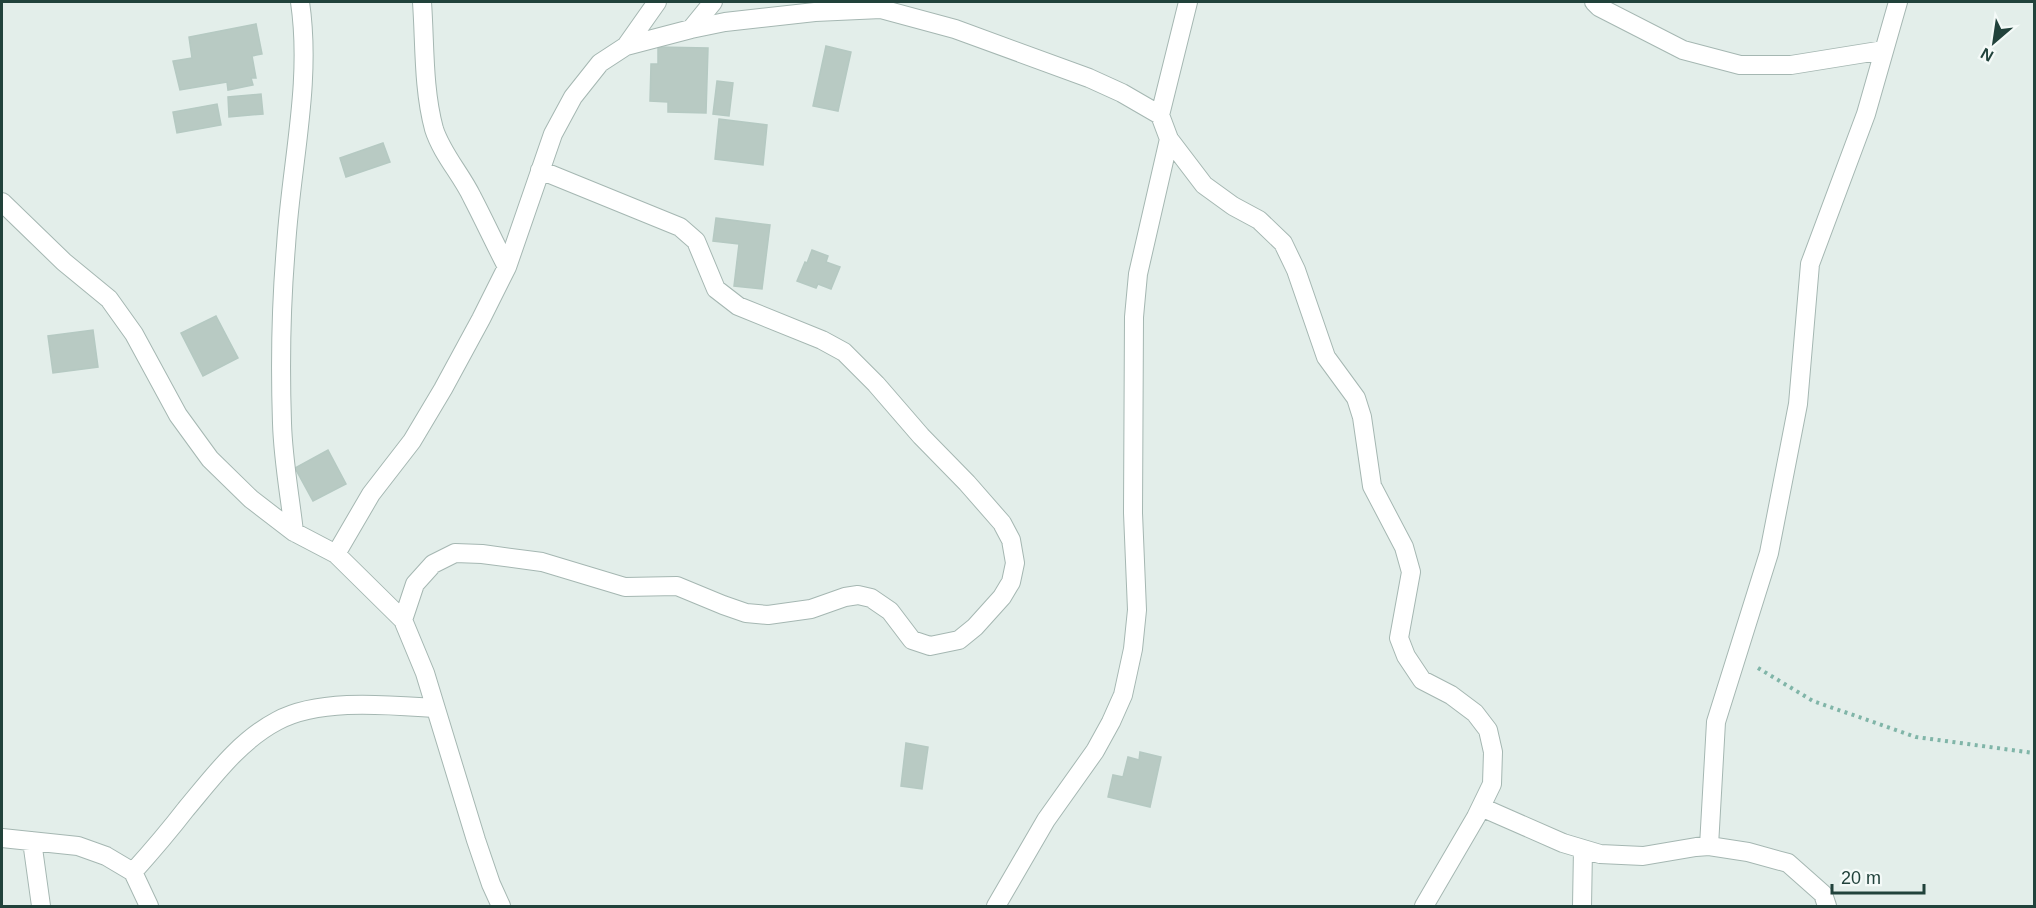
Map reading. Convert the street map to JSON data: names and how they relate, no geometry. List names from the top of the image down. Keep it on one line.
{"scale_bar":"20 m","north":"bottom left"}
